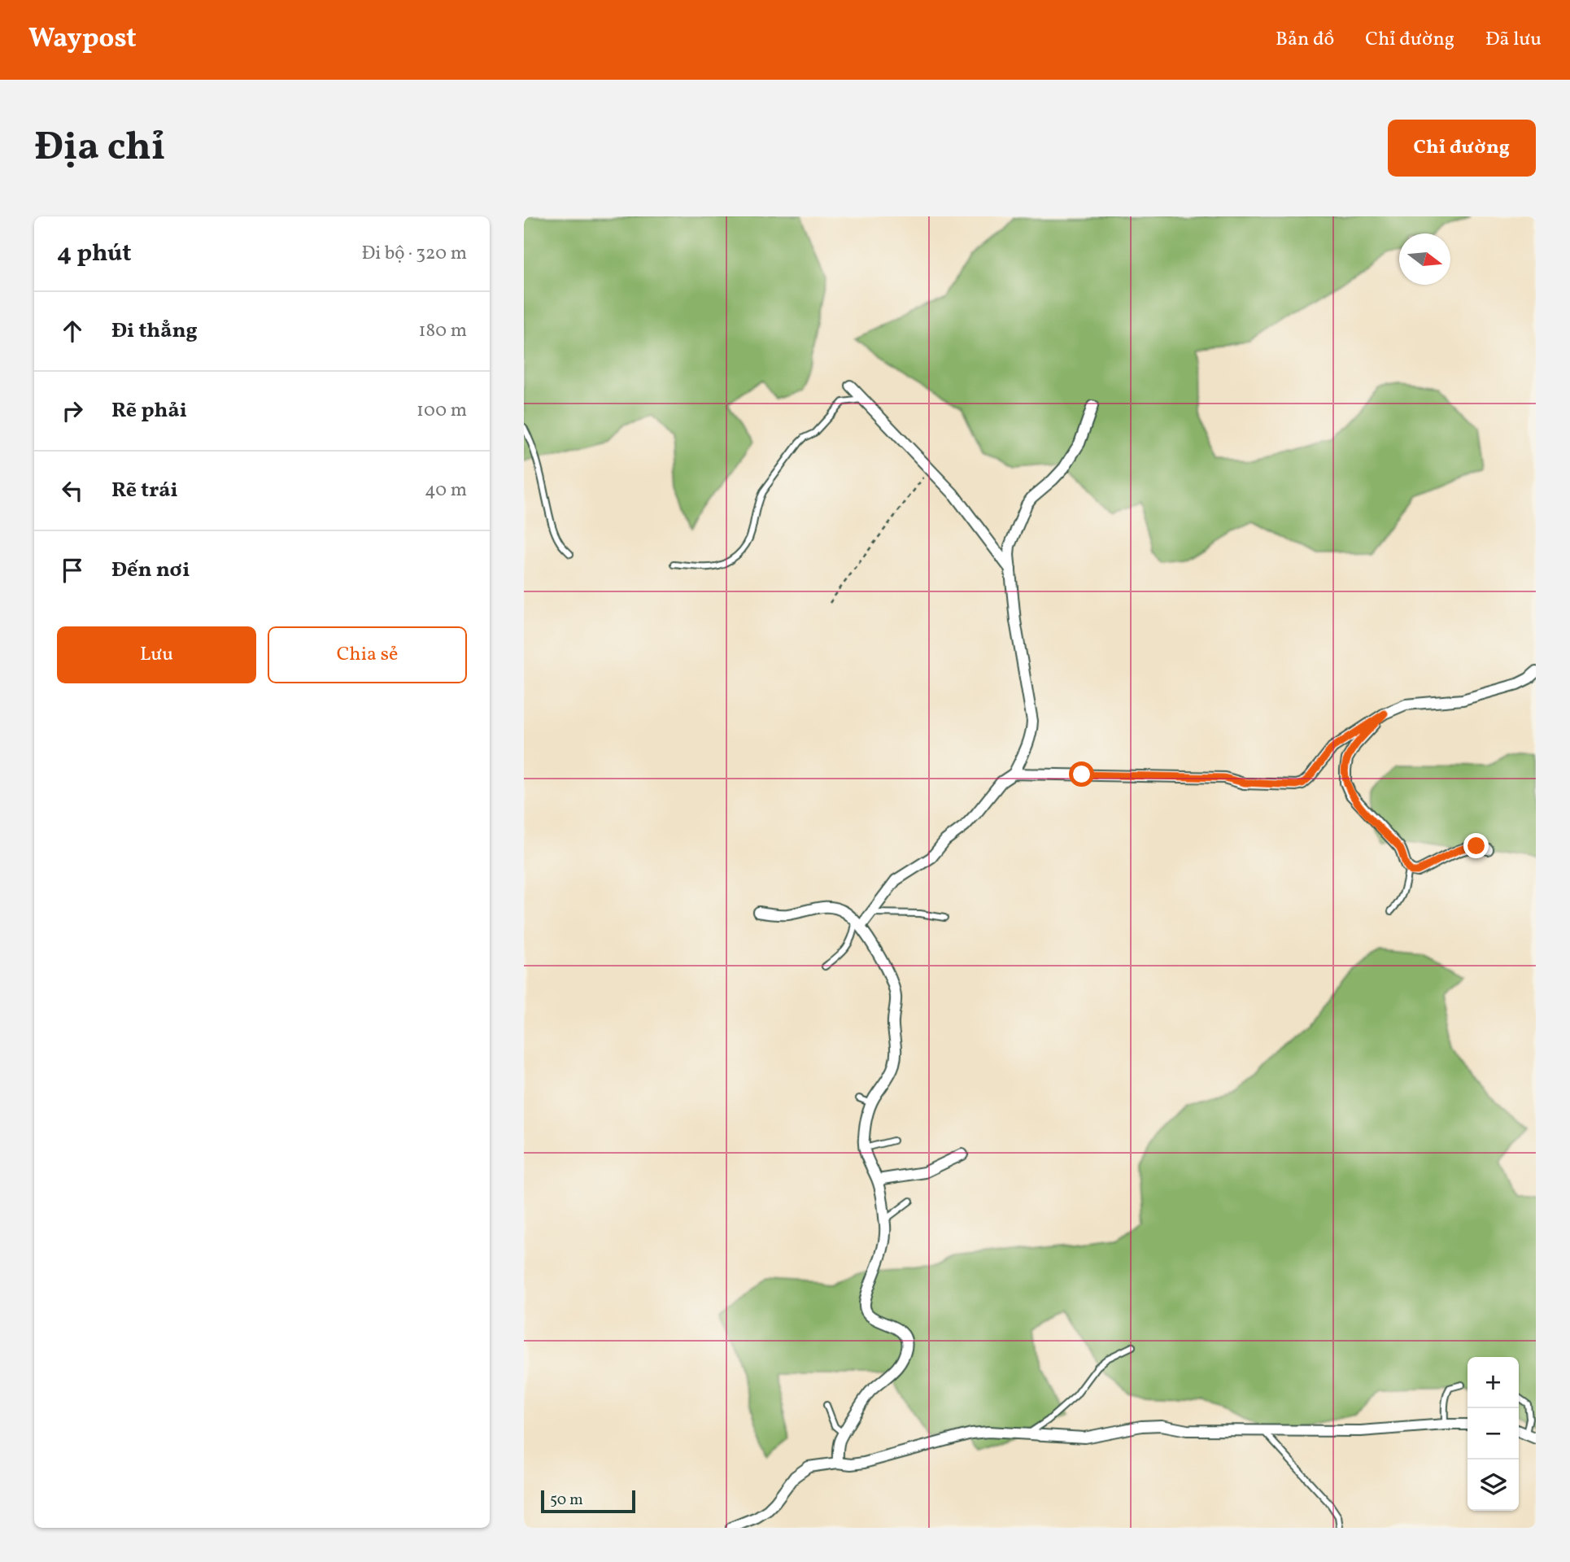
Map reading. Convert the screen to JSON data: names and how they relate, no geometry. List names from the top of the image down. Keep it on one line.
{"scale_bar":"50 m","north":"right","page":{"header":"Waypost","nav":["Bản đồ","Chỉ đường","Đã lưu"],"buttons":["Chỉ đường",["Lưu","Chia sẻ"]],"title":"Địa chỉ","heading":["4 phút","Đi bộ · 320 m"],"list":[["Đi thẳng","180 m"],["Rẽ phải","100 m"],["Rẽ trái","40 m"],"Đến nơi"],"map_buttons":["+","−"],"scale":"50 m"}}
